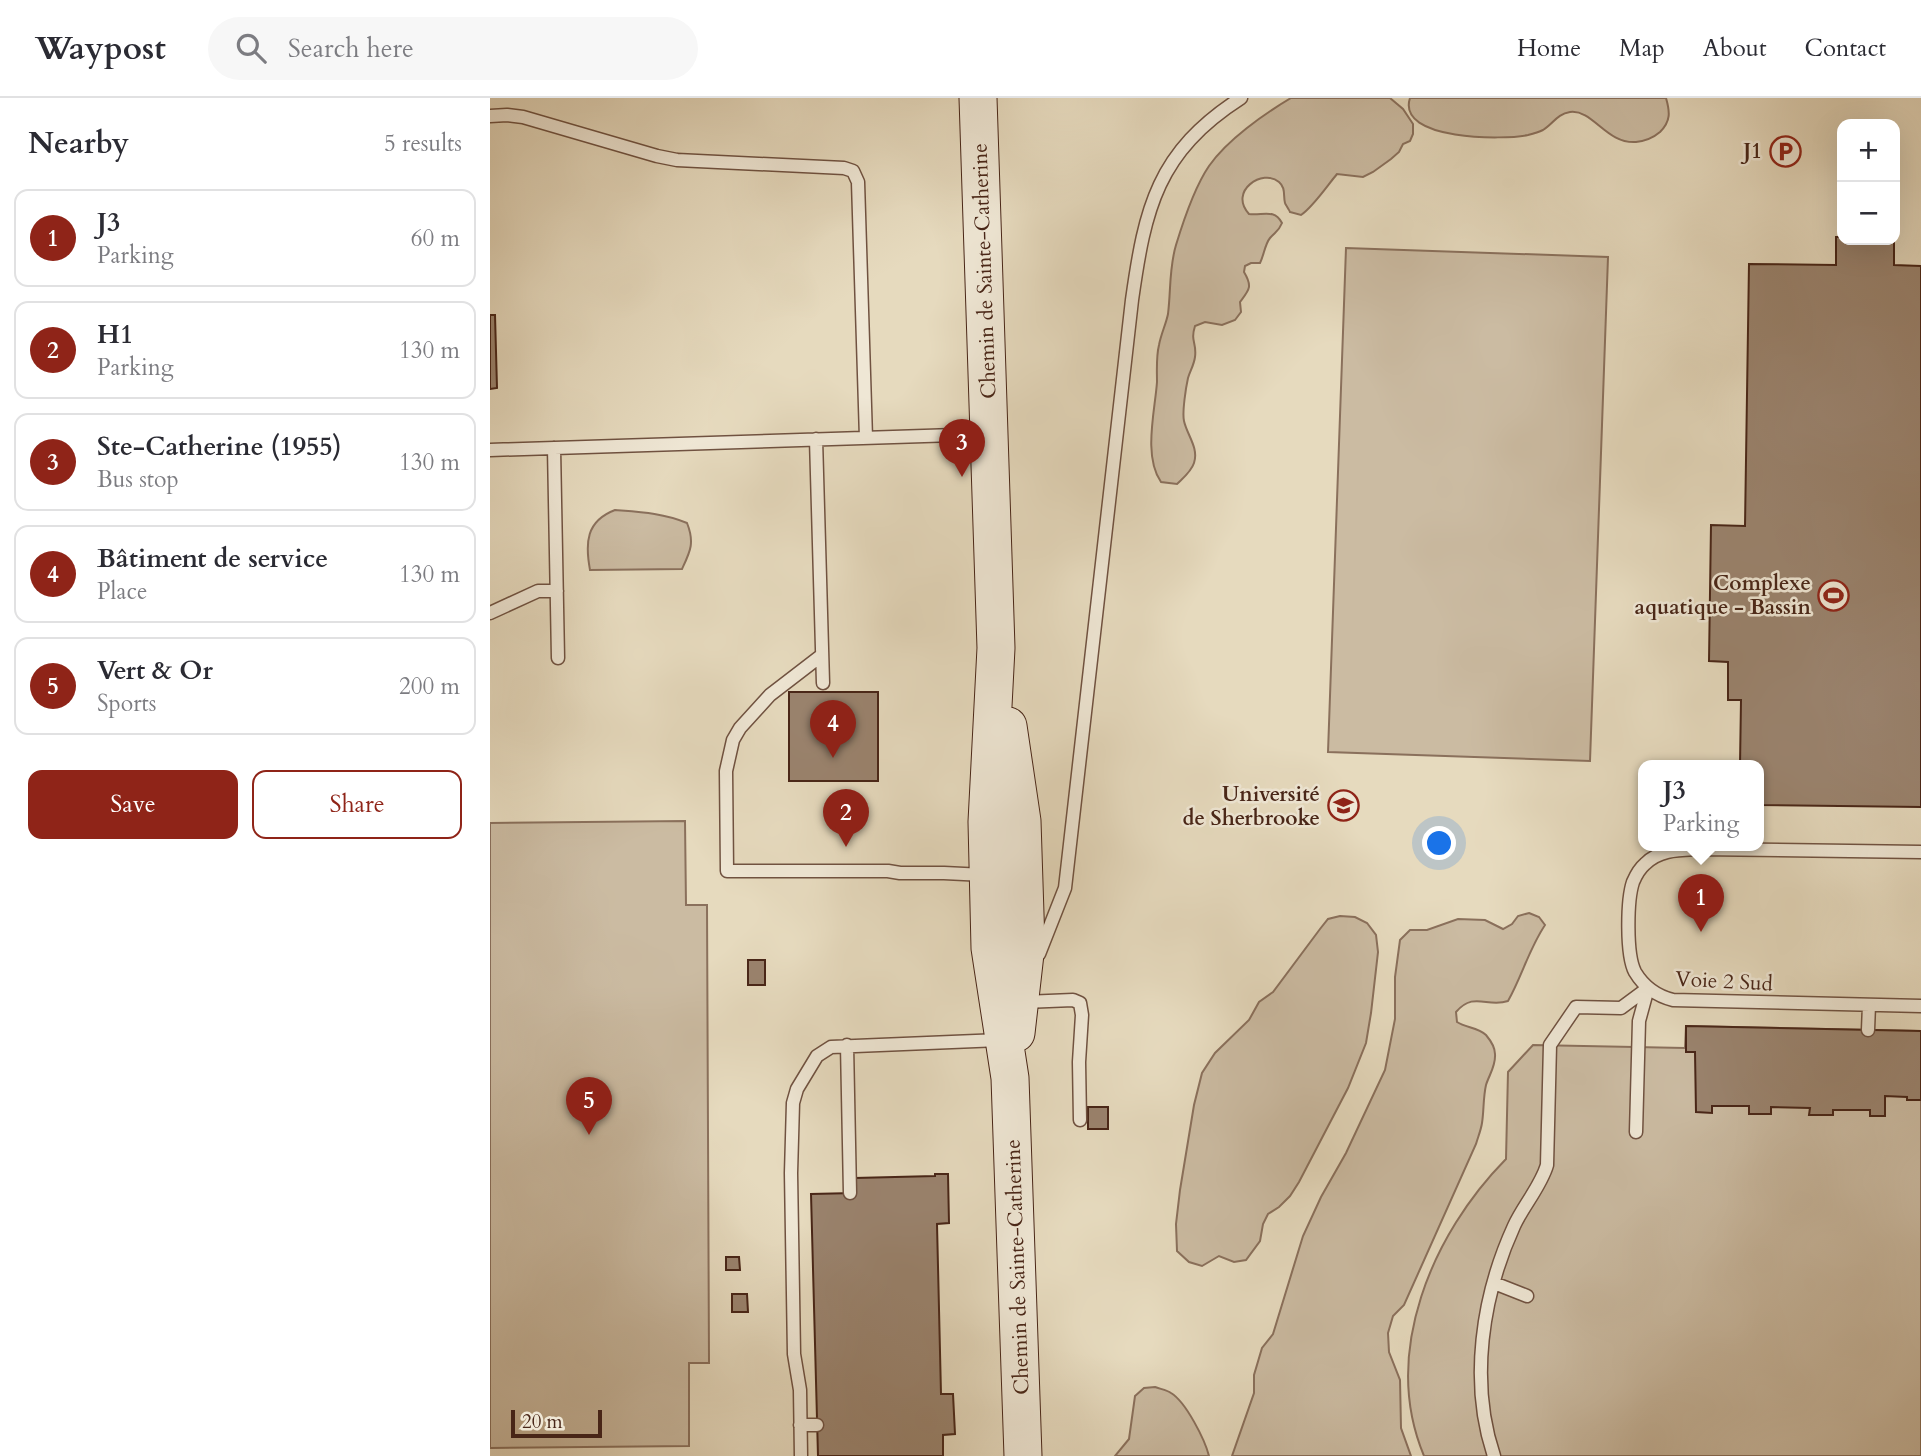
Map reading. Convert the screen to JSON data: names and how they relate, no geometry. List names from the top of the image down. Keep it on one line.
{"streets":{"main road":["Chemin de Sainte-Catherine"],"lane":["Voie 2 Sud"]},"places":{"parking":["J1"],"sports":["Complexe aquatique - Bassin"],"school or university":["Université de Sherbrooke"]},"scale_bar":"20 m","page":{"header":"Waypost","search":"Search here","nav":["Home","Map","About","Contact"],"heading":["Nearby","5 results"],"map_buttons":["+","−"],"list":[{"mark":"1","name":"J3","note":"Parking","value":"60 m"},{"mark":"2","name":"H1","note":"Parking","value":"130 m"},{"mark":"3","name":"Ste-Catherine (1955)","note":"Bus stop","value":"130 m"},{"mark":"4","name":"Bâtiment de service","note":"Place","value":"130 m"},{"mark":"5","name":"Vert & Or","note":"Sports","value":"200 m"}],"pins":["3","4","2","1","5"],"buttons":["Save","Share"],"popup":["J3","Parking"],"scale":"20 m"}}
